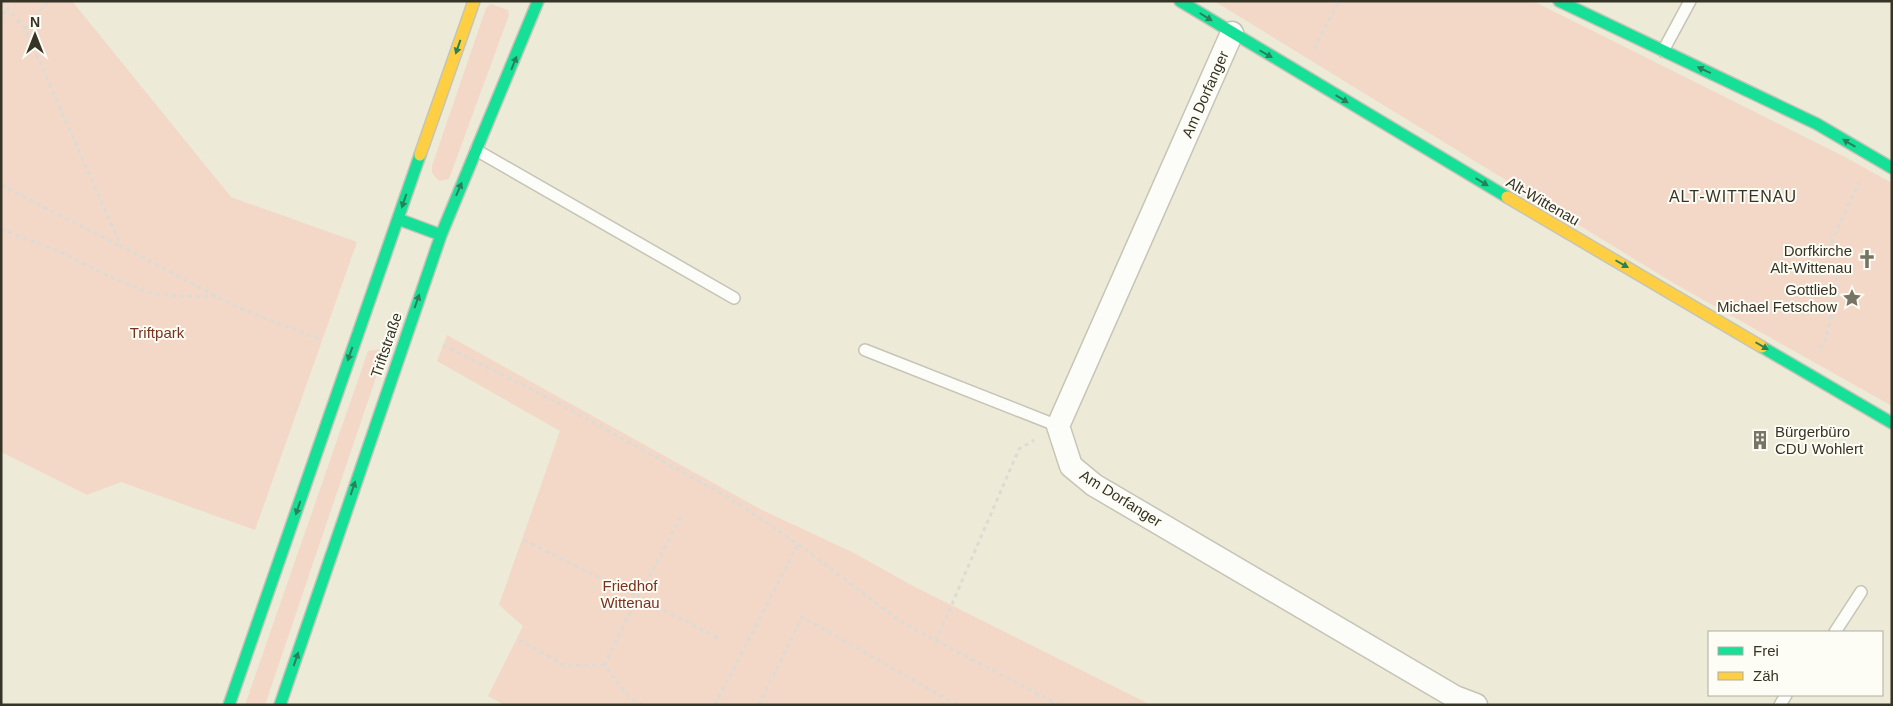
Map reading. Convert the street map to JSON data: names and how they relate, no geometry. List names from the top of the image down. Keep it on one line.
{"streets":{"main road":["Alt-Wittenau","Triftstraße"],"street":["Am Dorfanger"]},"crossings":[["Am Dorfanger","Alt-Wittenau"]],"one_way":["Alt-Wittenau"],"districts":["ALT-WITTENAU"],"parks":["Triftpark","Friedhof Wittenau"],"places":{"church":["Dorfkirche Alt-Wittenau"],"place":["Gottlieb Michael Fetschow"],"building":["Bürgerbüro CDU Wohlert"]},"legend":["Frei","Zäh"],"north":"top"}
